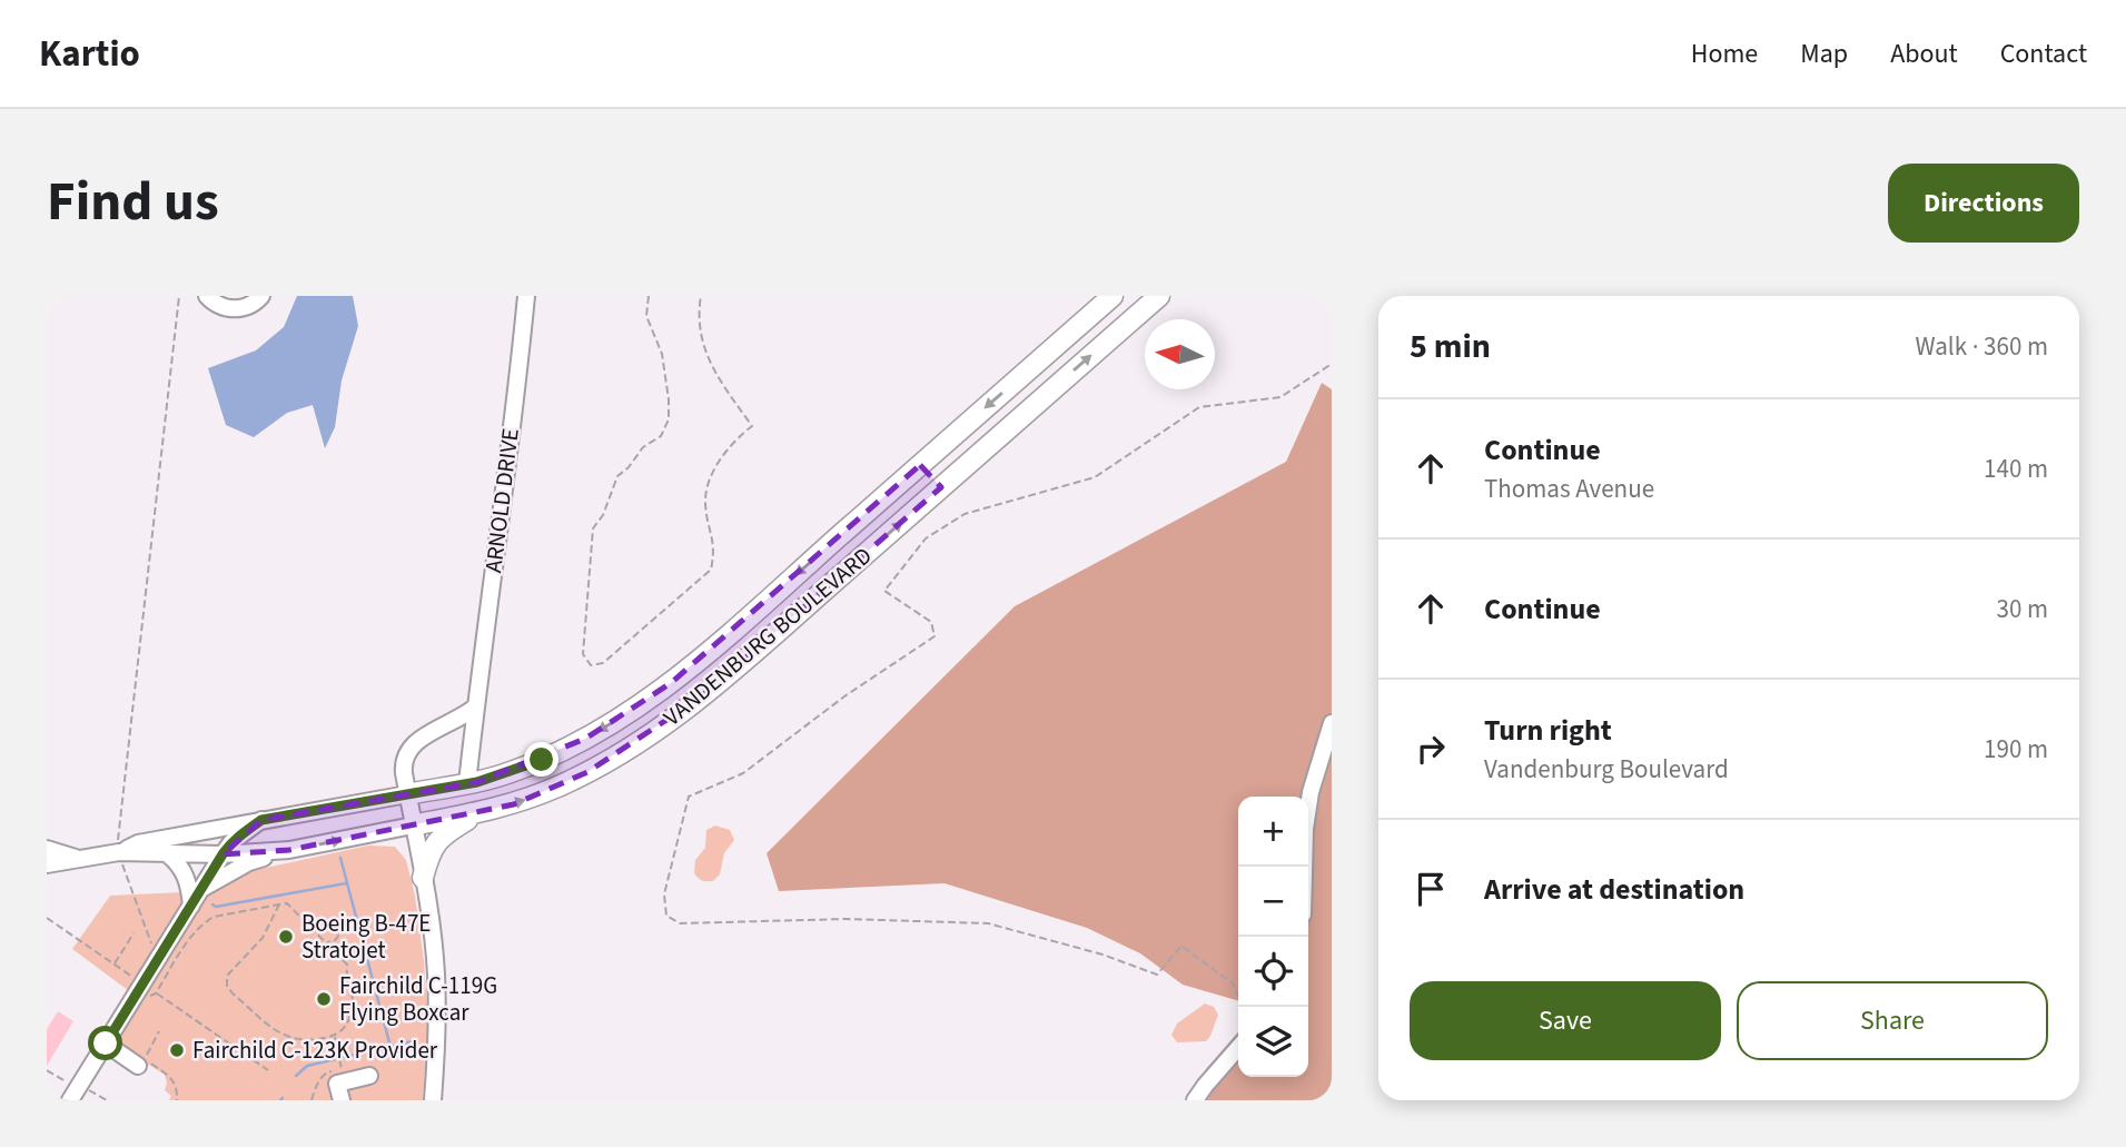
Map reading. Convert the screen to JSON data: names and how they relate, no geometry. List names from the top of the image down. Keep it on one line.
{"streets":{"main road":["VANDENBURG BOULEVARD"],"street":["ARNOLD DRIVE"]},"crossings":[["ARNOLD DRIVE","VANDENBURG BOULEVARD"]],"places":["Boeing B-47E Stratojet","Fairchild C-119G Flying Boxcar","Fairchild C-123K Provider"],"north":"left","page":{"header":"Kartio","nav":["Home","Map","About","Contact"],"title":"Find us","buttons":["Directions",["Save","Share"]],"heading":["5 min","Walk · 360 m"],"list":[["Continue","Thomas Avenue","140 m"],["Continue","30 m"],["Turn right","Vandenburg Boulevard","190 m"],"Arrive at destination"],"map_buttons":["+","−"]}}
